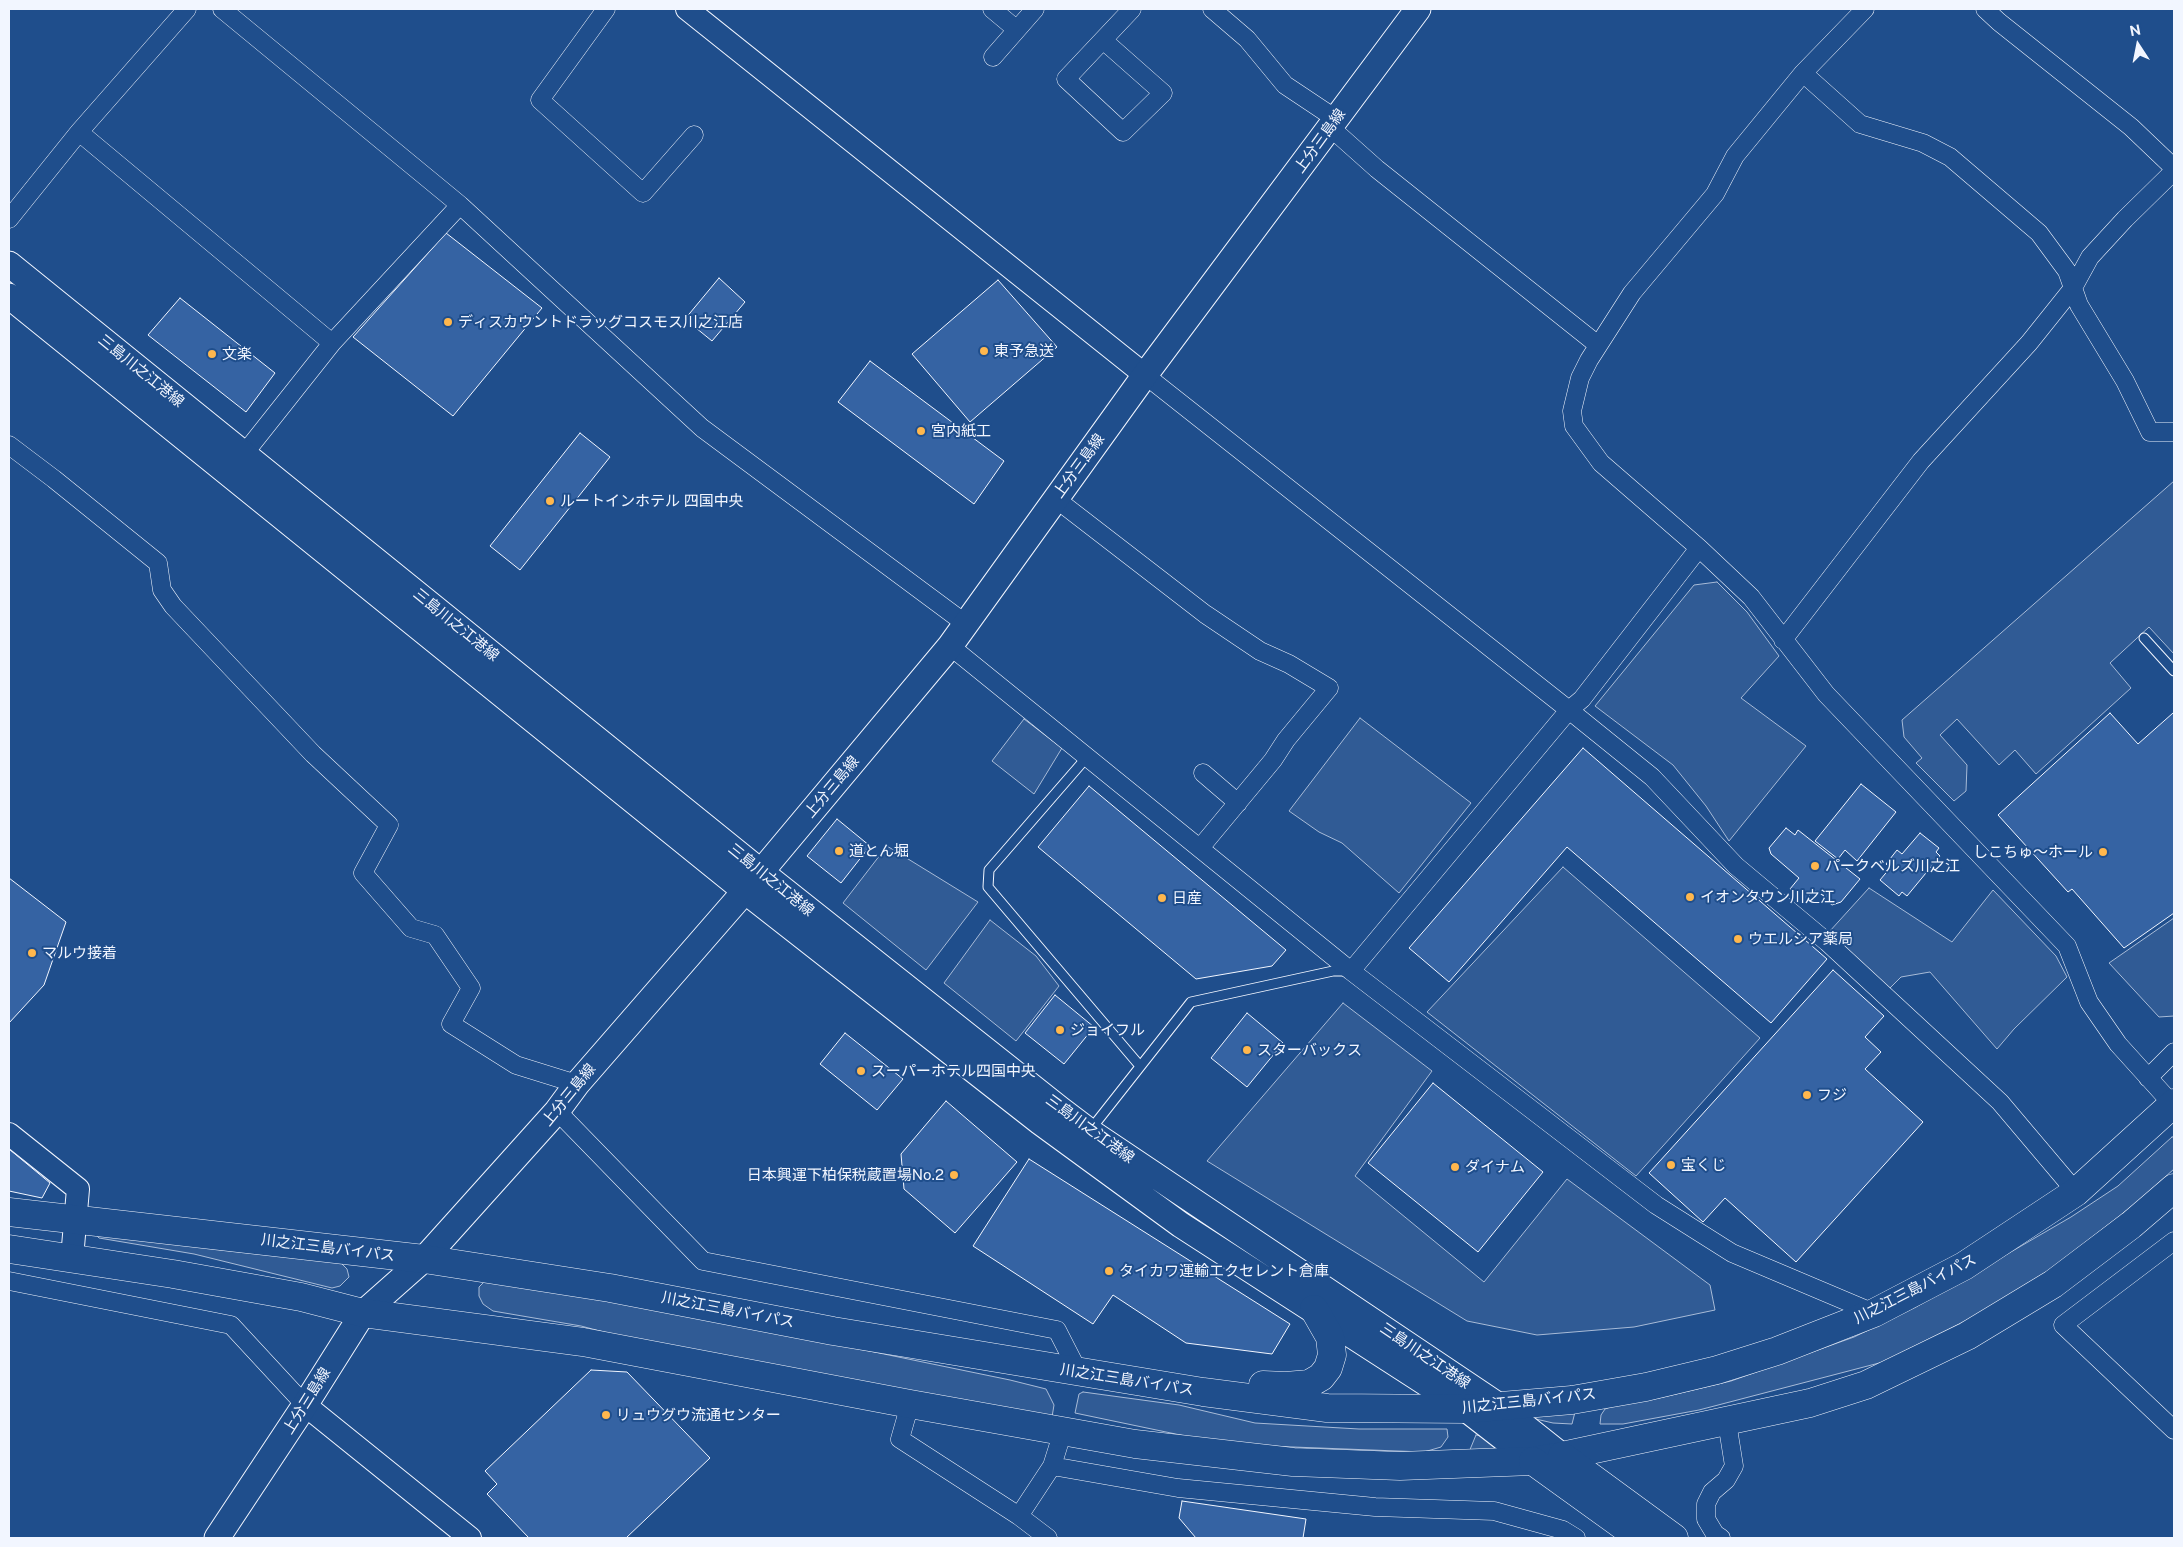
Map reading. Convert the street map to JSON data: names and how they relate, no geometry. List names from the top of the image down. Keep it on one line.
{"streets":{"highway":["川之江三島バイパス"],"main road":["上分三島線","三島川之江港線"]},"crossings":[["上分三島線","三島川之江港線"],["上分三島線","川之江三島バイパス"],["三島川之江港線","川之江三島バイパス"]],"places":["ディスカウントドラッグコスモス川之江店","東予急送","文楽","宮内紙工","ルートインホテル 四国中央","道とん堀","しこちゅ～ホール","パークベルズ川之江","イオンタウン川之江","日産","ウエルシア薬局","マルウ接着","ジョイフル","スターバックス","スーパーホテル四国中央","フジ","宝くじ","ダイナム","日本興運下柏保税蔵置場No.2","タイカワ運輸エクセレント倉庫","リュウグウ流通センター"],"north":"top"}
